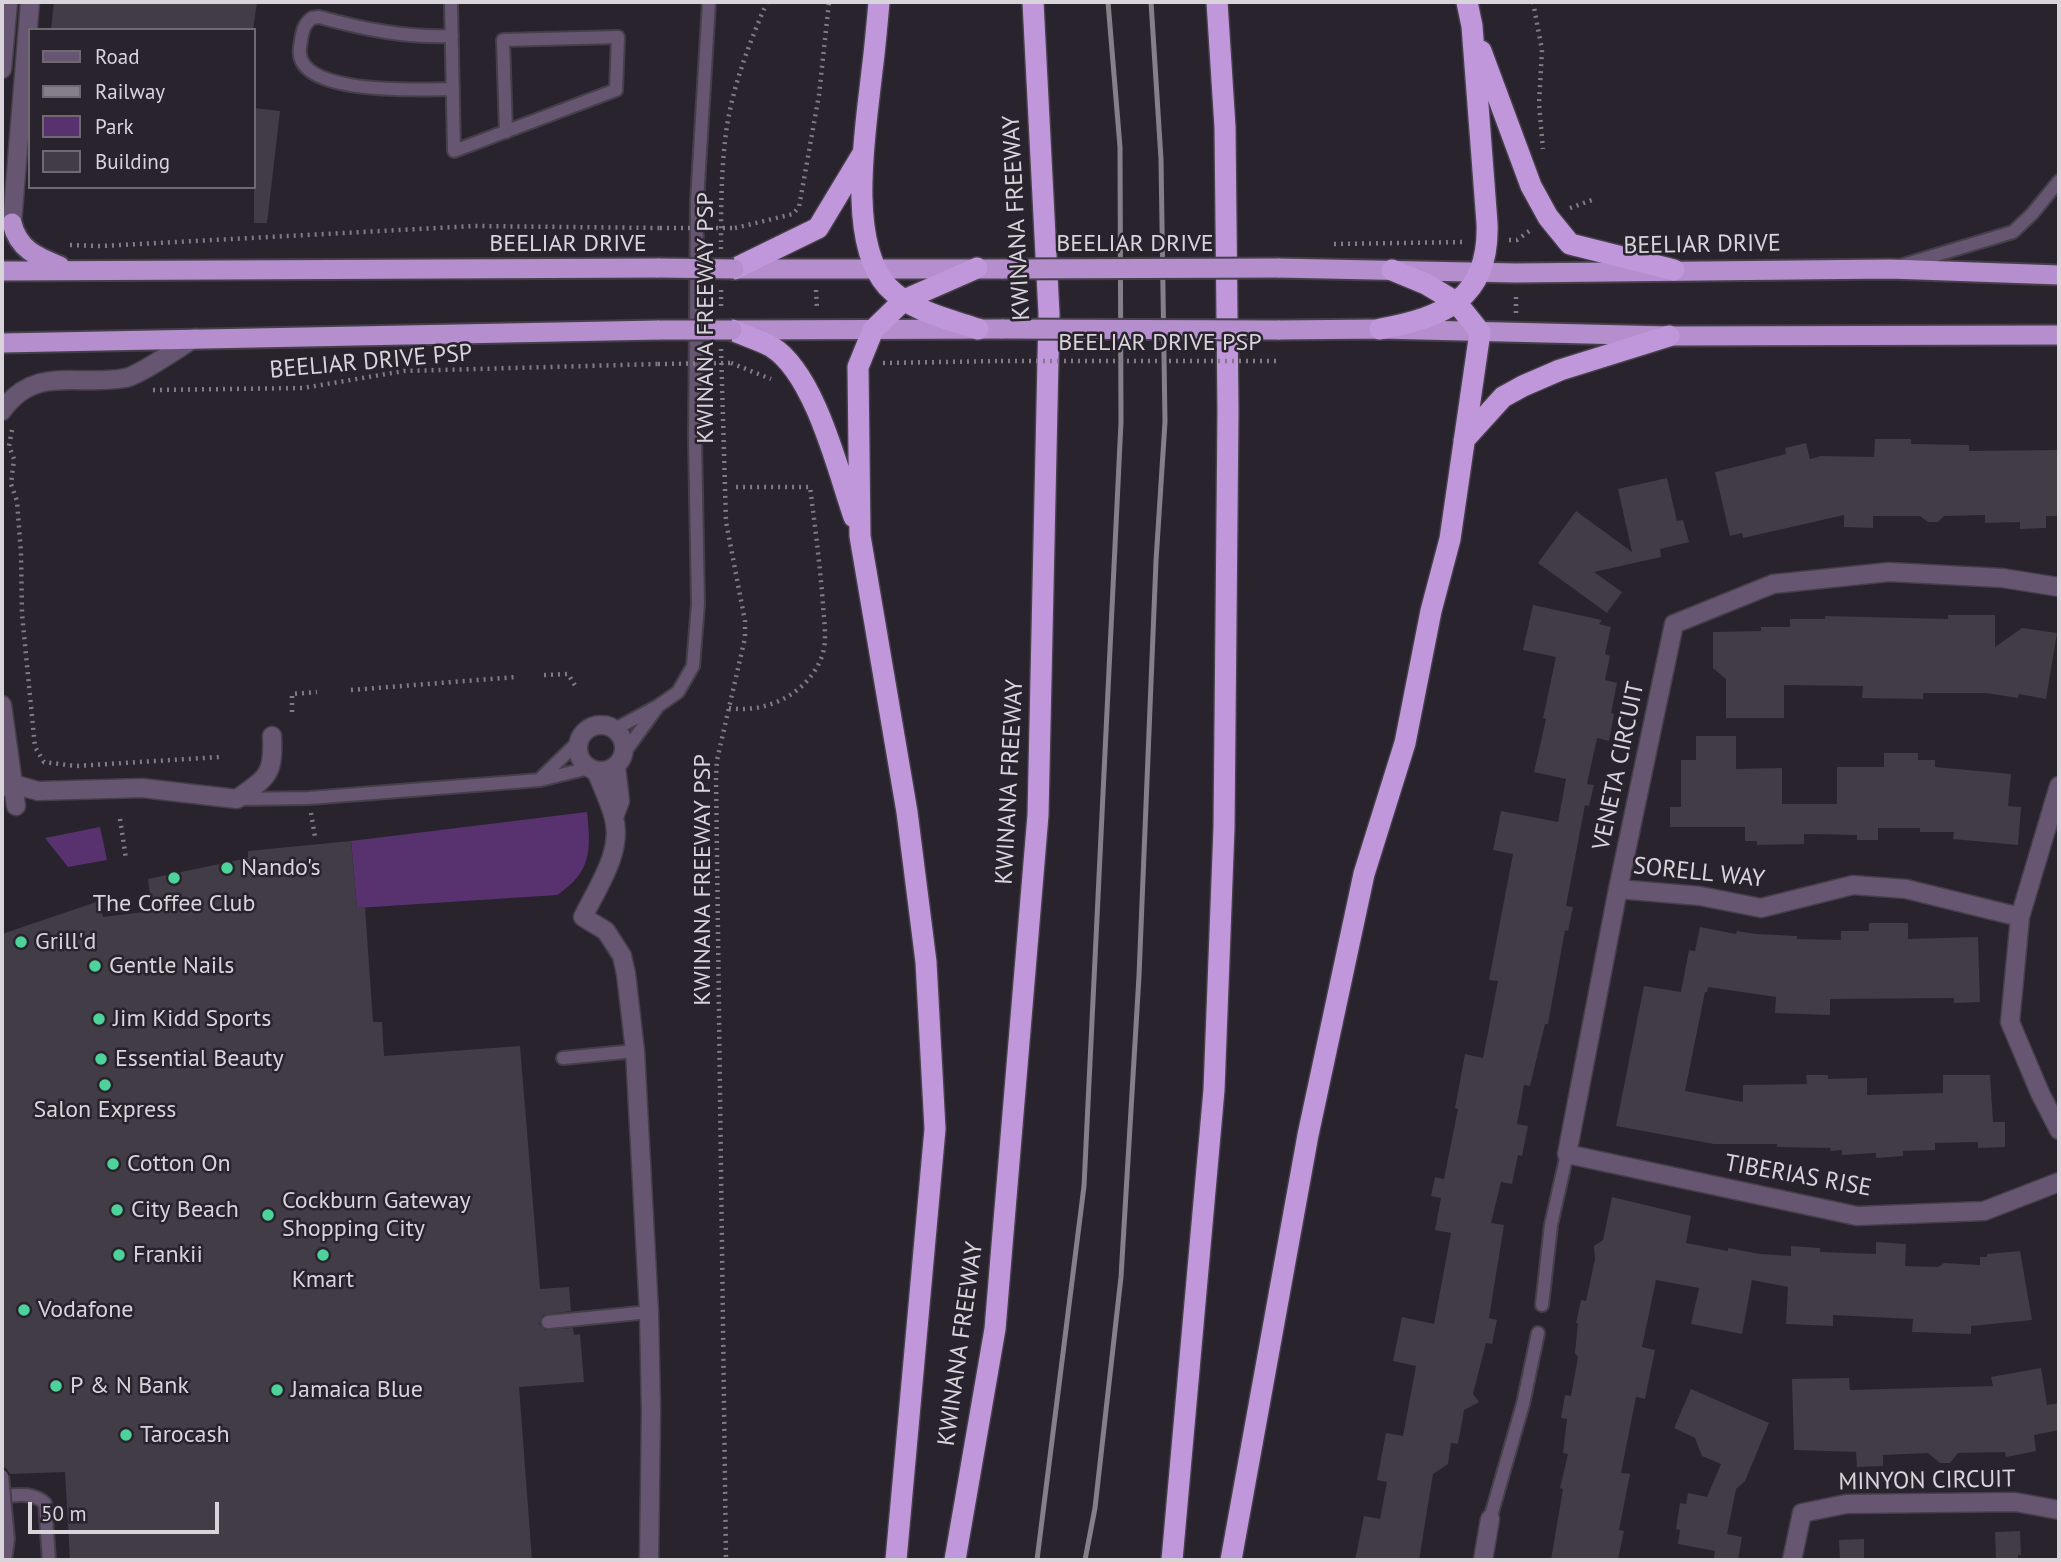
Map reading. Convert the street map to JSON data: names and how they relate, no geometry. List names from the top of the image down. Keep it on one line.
{"streets":{"highway":["KWINANA FREEWAY","BEELIAR DRIVE"],"street":["VENETA CIRCUIT","SORELL WAY","TIBERIAS RISE","MINYON CIRCUIT"],"path":["KWINANA FREEWAY PSP","BEELIAR DRIVE PSP"]},"crossings":[["BEELIAR DRIVE","KWINANA FREEWAY PSP"],["VENETA CIRCUIT","SORELL WAY"],["VENETA CIRCUIT","TIBERIAS RISE"]],"places":["Nando's","The Coffee Club","Grill'd","Gentle Nails","Jim Kidd Sports","Essential Beauty","Salon Express","Cotton On","City Beach","Cockburn Gateway Shopping City","Frankii","Kmart","Vodafone","P & N Bank","Jamaica Blue","Tarocash"],"legend":["Road","Railway","Park","Building"],"scale_bar":"50 m"}
